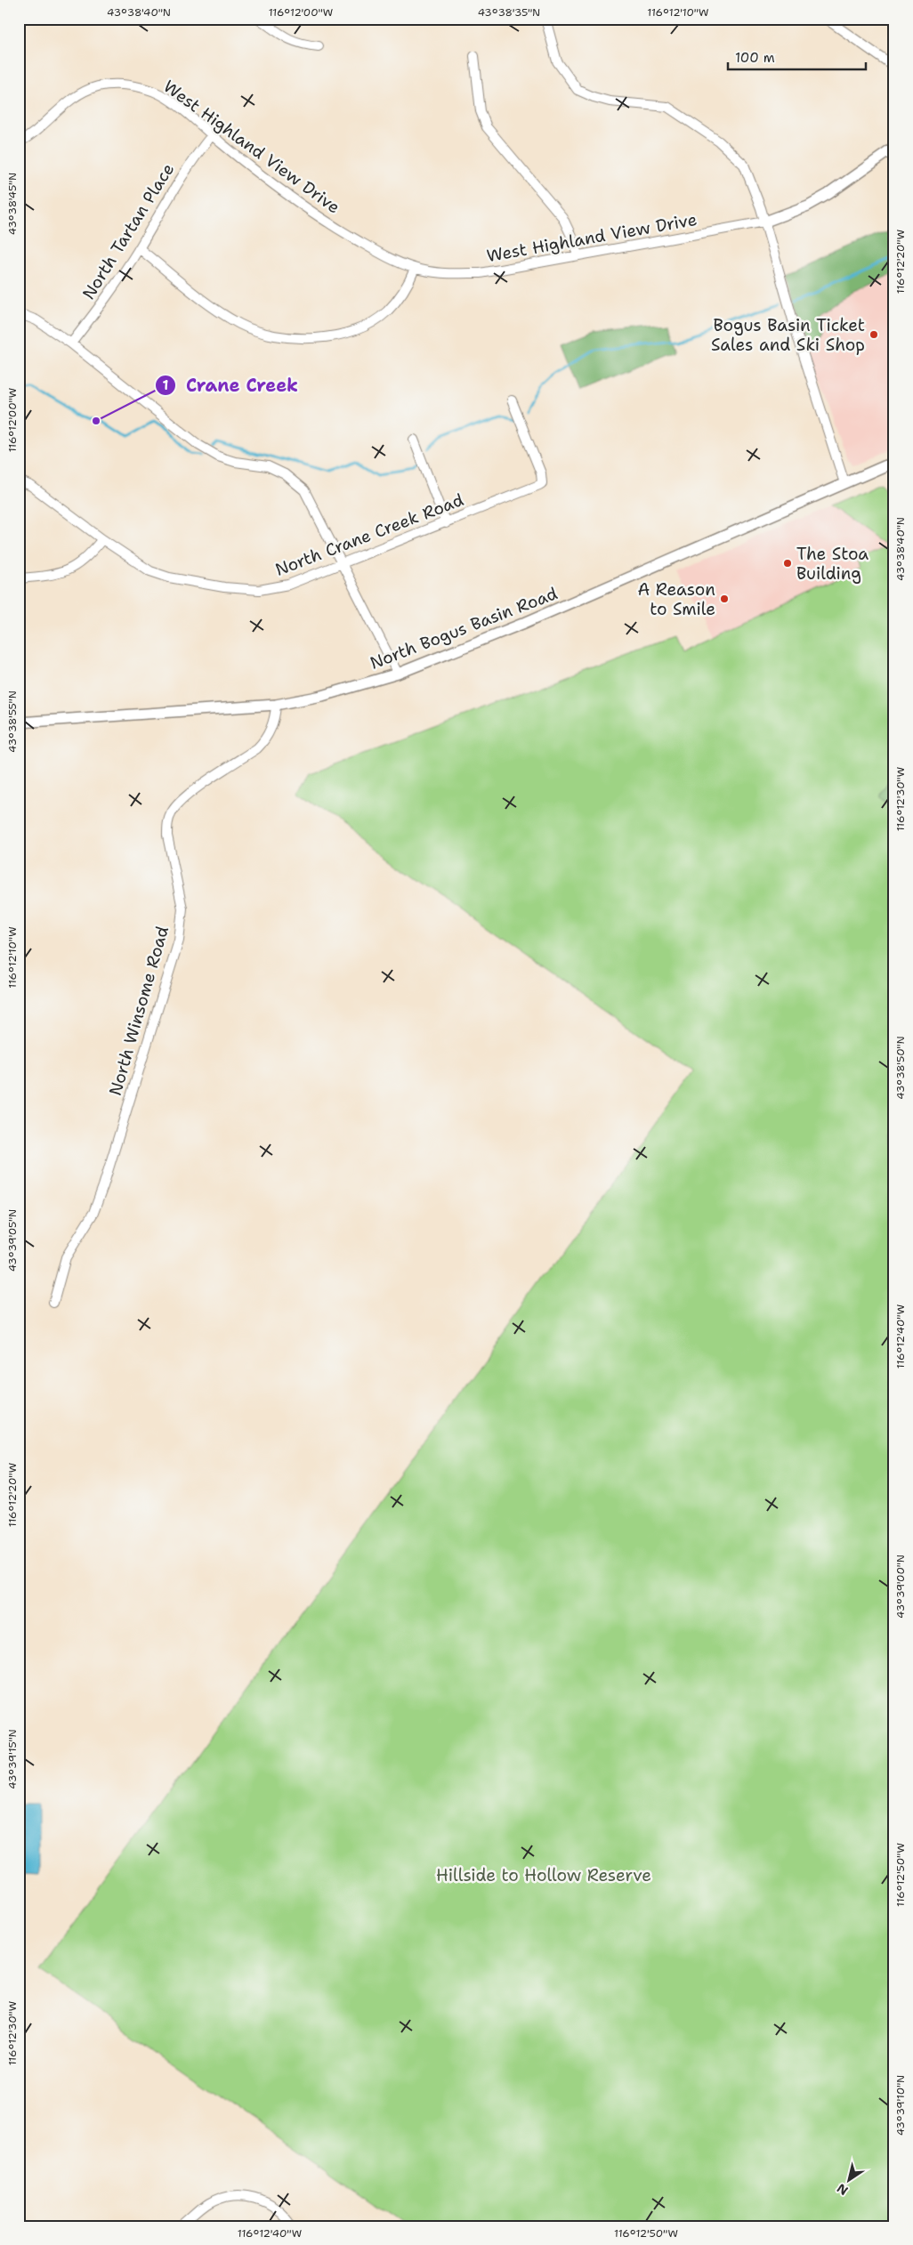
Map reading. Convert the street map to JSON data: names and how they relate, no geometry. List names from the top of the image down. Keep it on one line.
{"streets":{"street":["West Highland View Drive","North Tartan Place","North Crane Creek Road","North Bogus Basin Road","North Winsome Road"]},"crossings":[["West Highland View Drive","North Tartan Place"],["North Bogus Basin Road","North Winsome Road"]],"parks":["Hillside to Hollow Reserve"],"places":["Bogus Basin Ticket Sales and Ski Shop","Crane Creek","The Stoa Building","A Reason to Smile"],"scale_bar":"100 m","north":"bottom left","coordinates":["43°38'40\"N","116°12'00\"W","43°38'35\"N","116°12'10\"W","43°38'45\"N","116°12'20\"W","43°38'55\"N","116°12'30\"W","43°38'50\"N","43°39'05\"N","116°12'40\"W","43°39'00\"N","43°39'15\"N","116°12'50\"W","43°39'10\"N"]}
